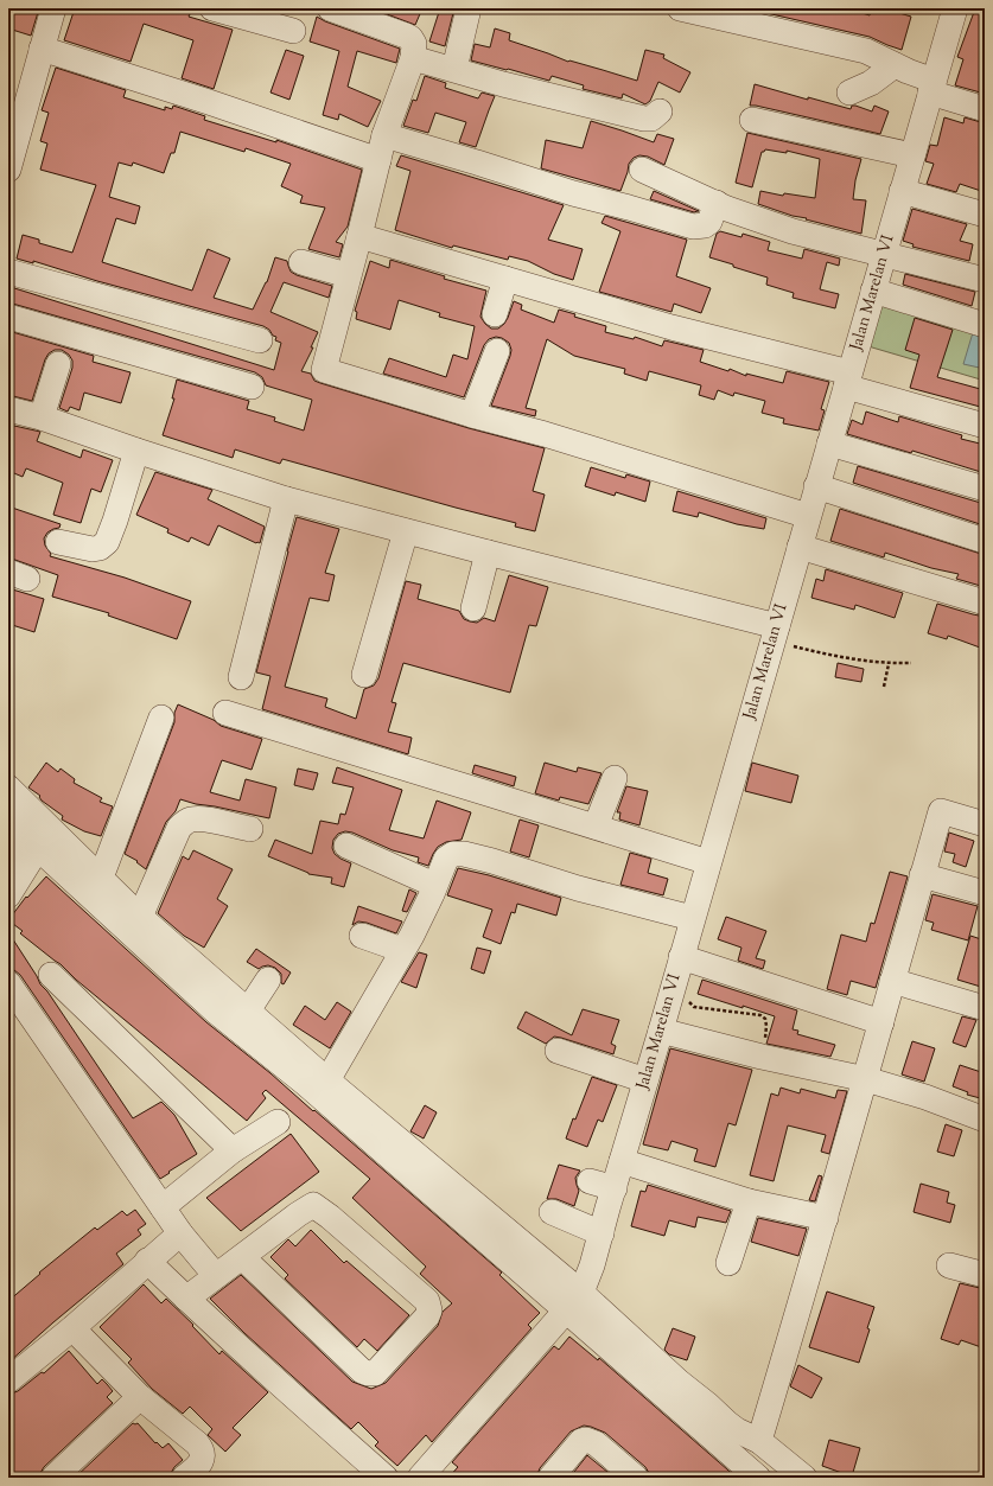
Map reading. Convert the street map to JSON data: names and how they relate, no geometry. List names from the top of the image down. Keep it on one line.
{"streets":{"street":["Jalan Marelan VI"]}}
